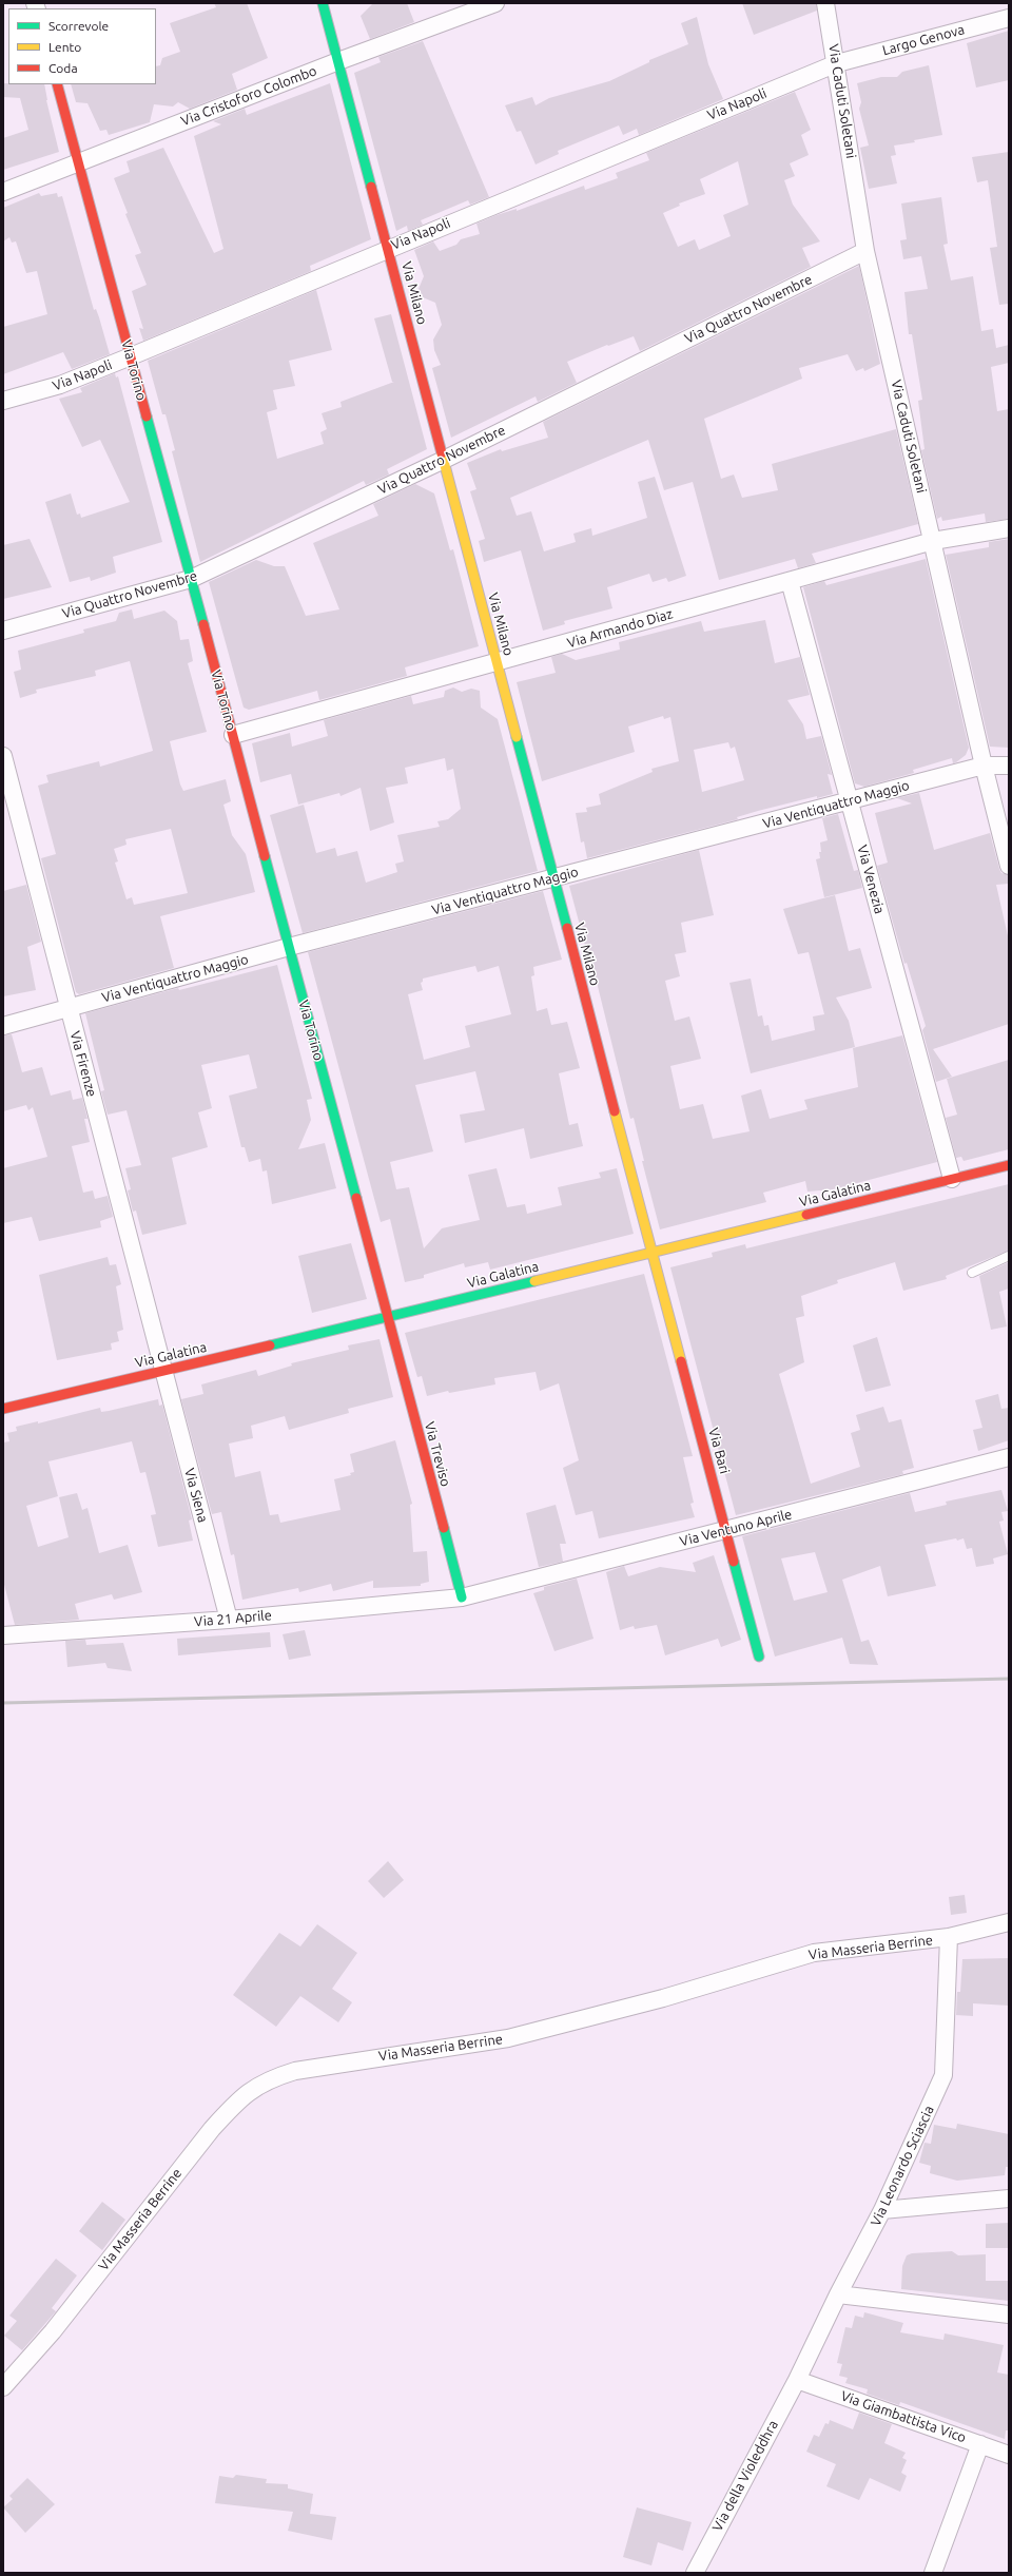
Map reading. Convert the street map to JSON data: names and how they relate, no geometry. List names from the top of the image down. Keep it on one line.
{"streets":{"street":["Largo Genova","Via Cristoforo Colombo","Via Caduti Soletani","Via Napoli","Via Milano","Via Quattro Novembre","Via Torino","Via Armando Diaz","Via Ventiquattro Maggio","Via Venezia","Via Firenze","Via Galatina","Via Bari","Via Treviso","Via Siena","Via Ventuno Aprile","Via 21 Aprile","Via Masseria Berrine","Via Leonardo Sciascia","Via Giambattista Vico","Via della Violeddhra"]},"crossings":[["Largo Genova","Via Caduti Soletani"],["Largo Genova","Via Napoli"],["Via Cristoforo Colombo","Via Milano"],["Via Cristoforo Colombo","Via Torino"],["Via Caduti Soletani","Via Napoli"],["Via Caduti Soletani","Via Quattro Novembre"],["Via Caduti Soletani","Via Armando Diaz"],["Via Caduti Soletani","Via Ventiquattro Maggio"],["Via Napoli","Via Milano"],["Via Napoli","Via Torino"],["Via Milano","Via Quattro Novembre"],["Via Milano","Via Armando Diaz"],["Via Milano","Via Ventiquattro Maggio"],["Via Milano","Via Galatina"],["Via Milano","Via Bari"],["Via Quattro Novembre","Via Torino"],["Via Torino","Via Armando Diaz"],["Via Torino","Via Ventiquattro Maggio"],["Via Torino","Via Galatina"],["Via Torino","Via Treviso"],["Via Armando Diaz","Via Venezia"],["Via Ventiquattro Maggio","Via Venezia"],["Via Ventiquattro Maggio","Via Firenze"],["Via Venezia","Via Galatina"],["Via Firenze","Via Galatina"],["Via Firenze","Via Siena"],["Via Galatina","Via Bari"],["Via Galatina","Via Treviso"],["Via Galatina","Via Siena"],["Via Bari","Via Ventuno Aprile"],["Via Treviso","Via Ventuno Aprile"],["Via Treviso","Via 21 Aprile"],["Via Siena","Via 21 Aprile"],["Via Ventuno Aprile","Via 21 Aprile"],["Via Masseria Berrine","Via Leonardo Sciascia"],["Via Leonardo Sciascia","Via Giambattista Vico"],["Via Leonardo Sciascia","Via della Violeddhra"],["Via Giambattista Vico","Via della Violeddhra"]],"legend":["Scorrevole","Lento","Coda"]}
